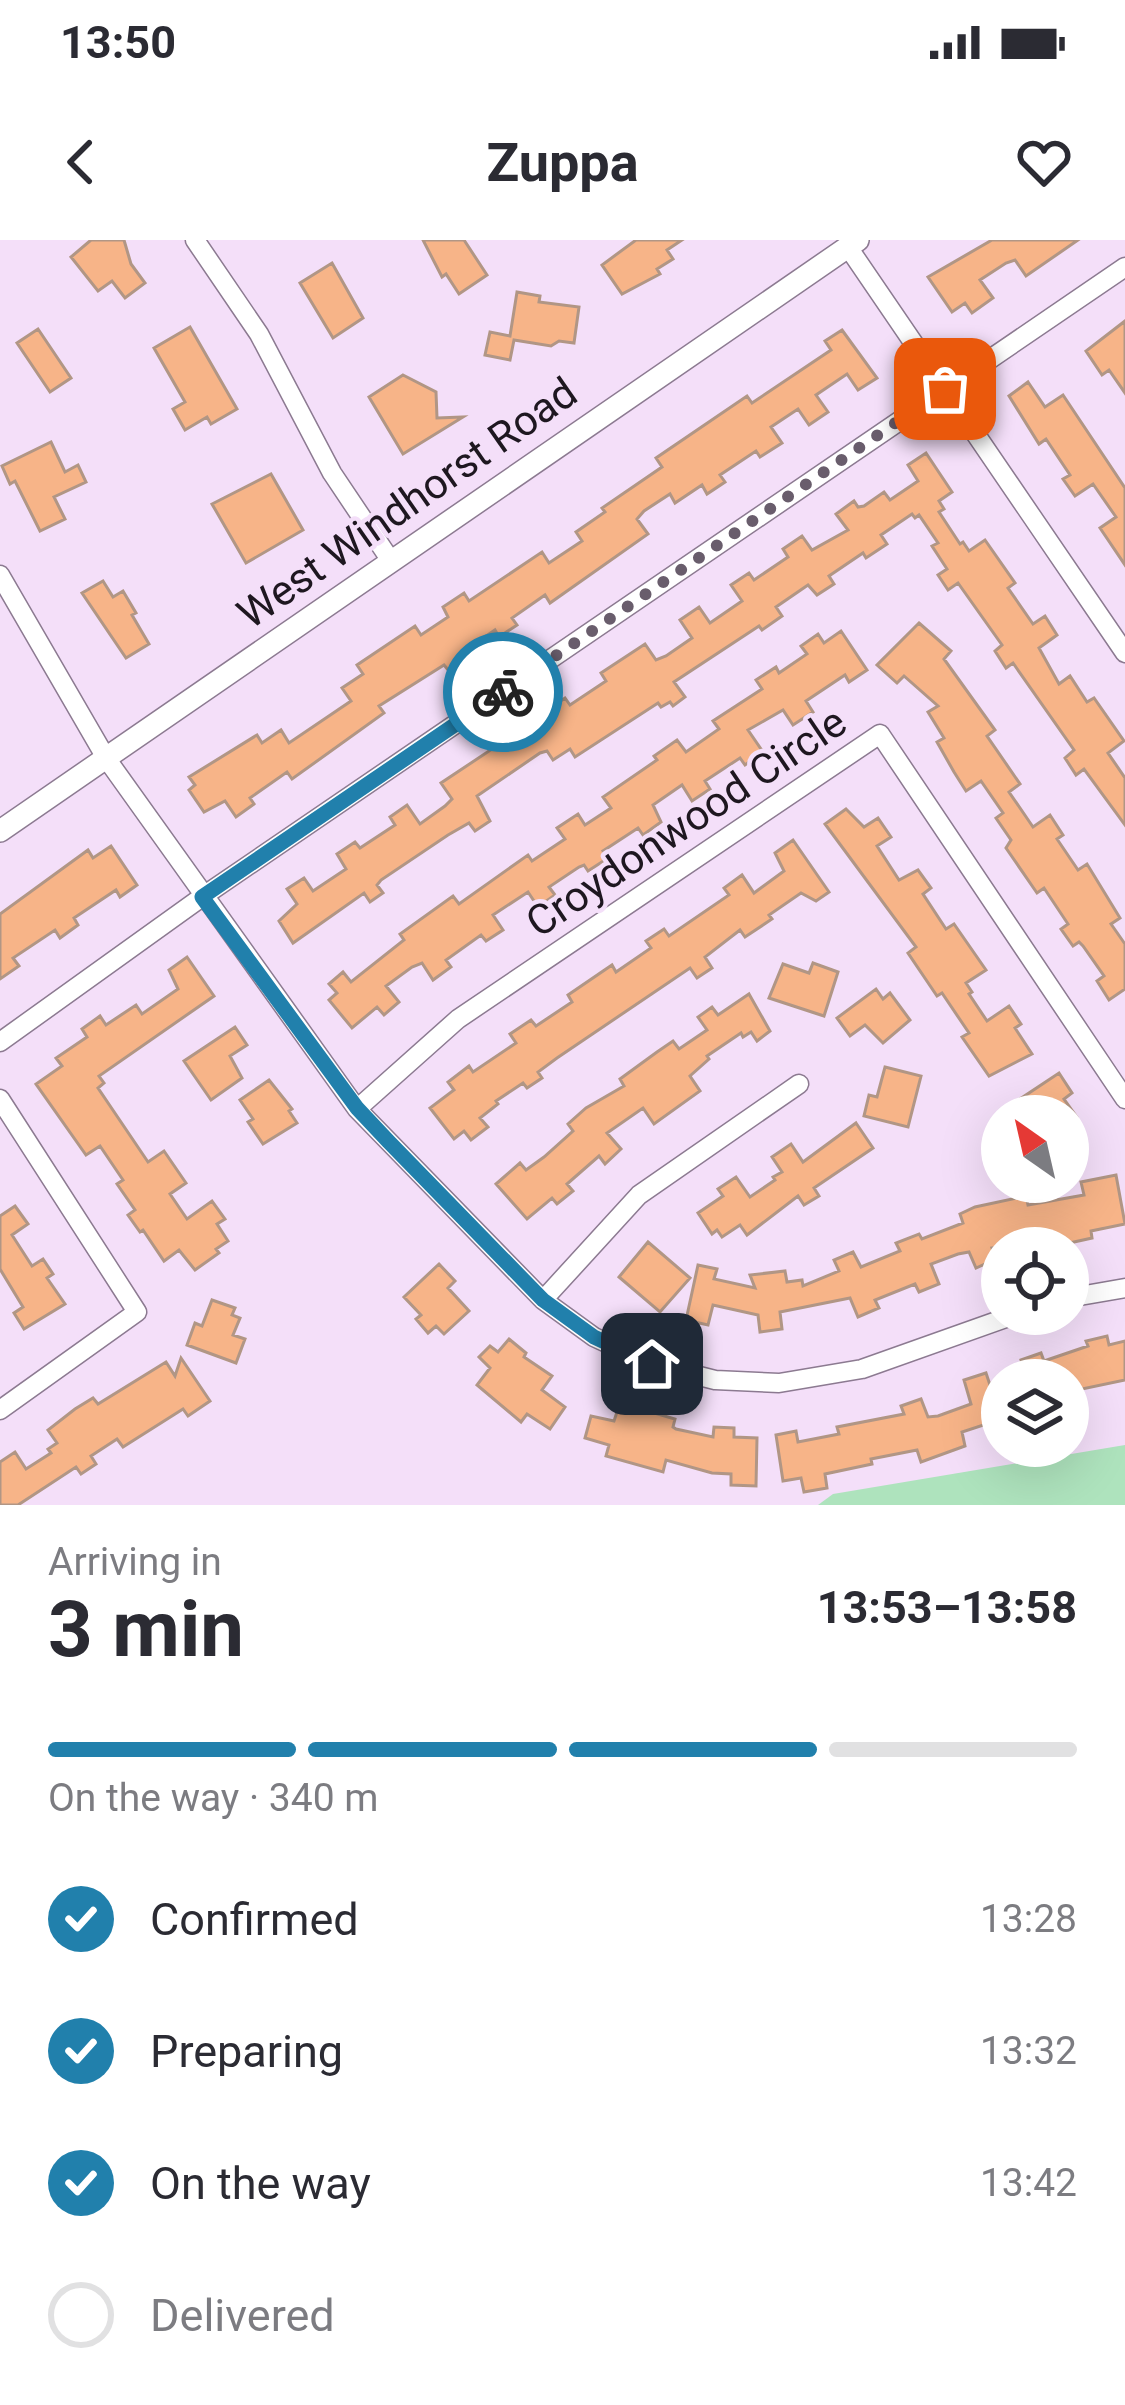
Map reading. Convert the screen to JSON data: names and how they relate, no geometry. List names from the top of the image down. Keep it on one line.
{"streets":{"street":["West Windhorst Road","Croydonwood Circle"]},"north":"top left","page":{"status":"13:50","header":"Zuppa","heading":["3 min","Arriving in","13:53–13:58"],"bar":"On the way · 340 m","list":[["Confirmed","13:28"],["Preparing","13:32"],["On the way","13:42"],"Delivered"]}}
